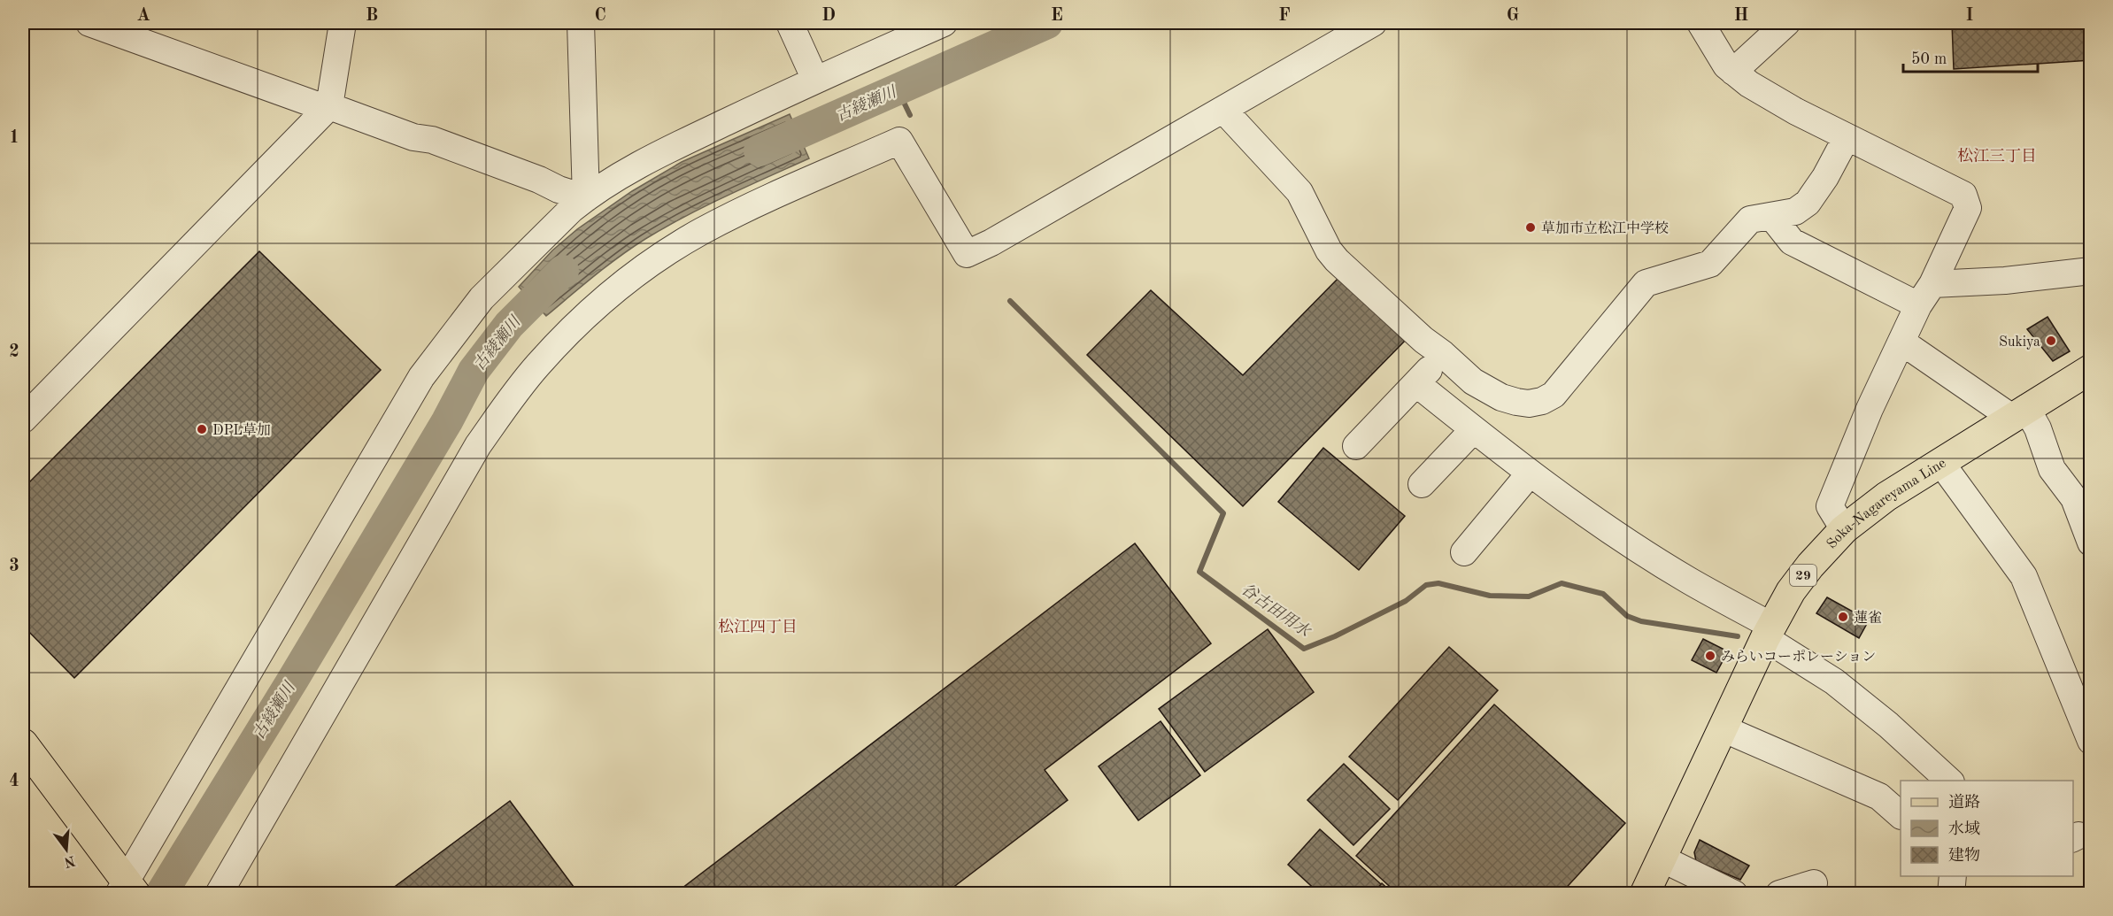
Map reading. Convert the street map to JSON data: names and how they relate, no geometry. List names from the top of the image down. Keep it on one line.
{"streets":{"main road":["Soka-Nagareyama Line","29"]},"districts":["松江三丁目","松江四丁目"],"water":["古綾瀬川","谷古田用水"],"places":["草加市立松江中学校","Sukiya","DPL草加","蓮雀","みらいコーポレーション"],"legend":["道路","水域","建物"],"scale_bar":"50 m","north":"bottom","grid":{"columns":["A","B","C","D","E","F","G","H","I"],"rows":["1","2","3","4"]}}
